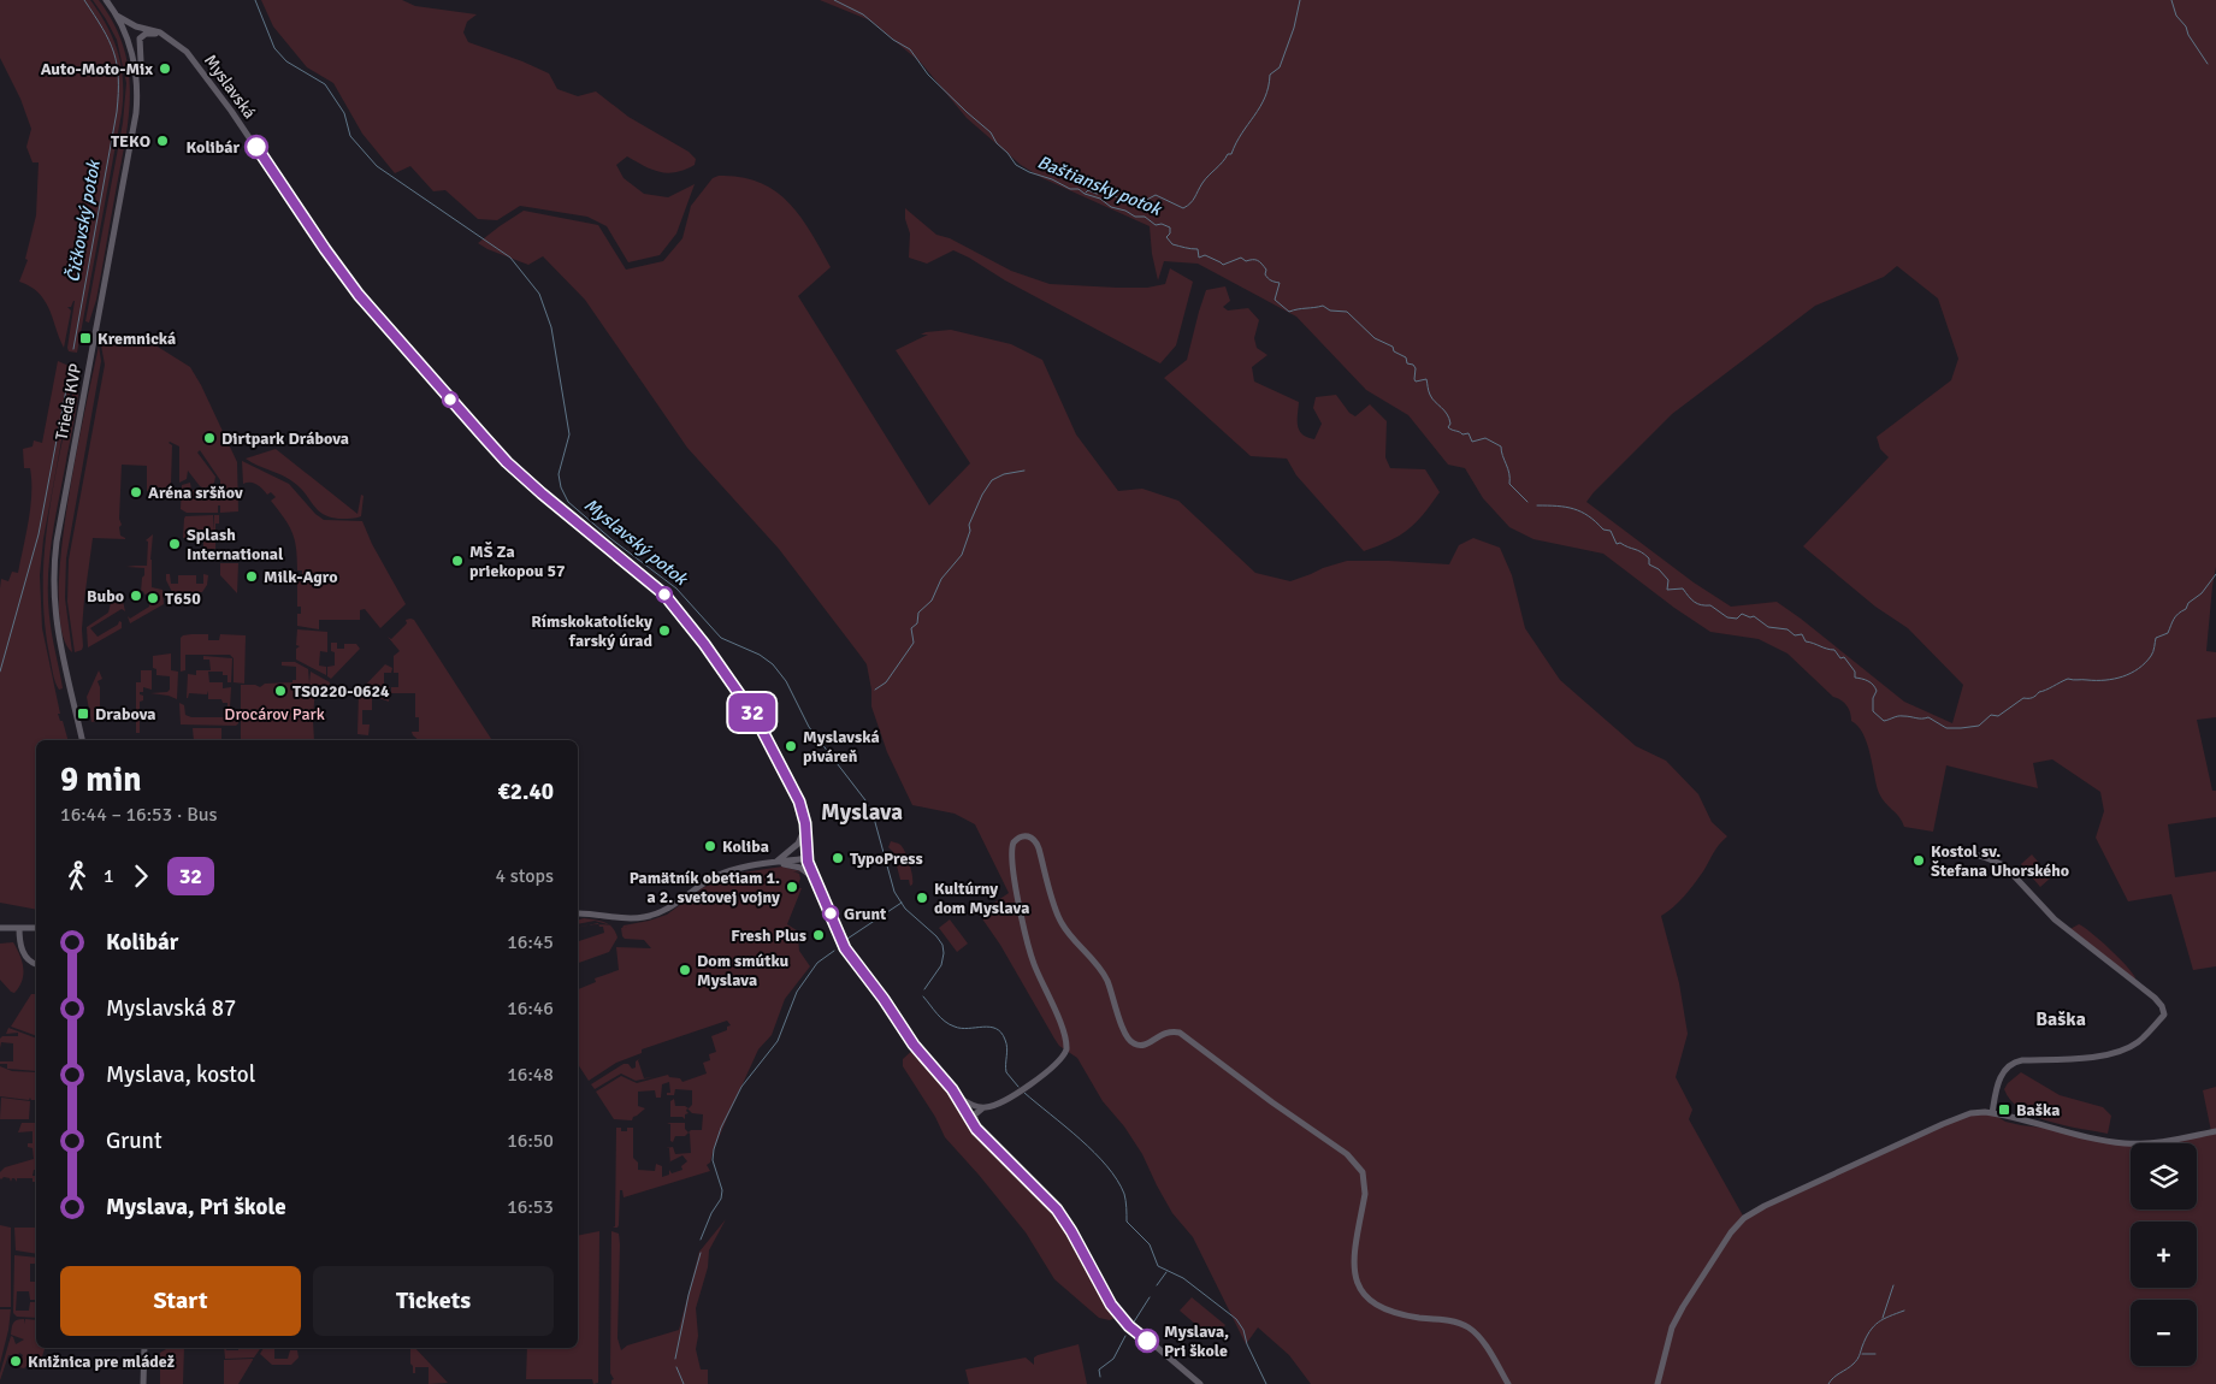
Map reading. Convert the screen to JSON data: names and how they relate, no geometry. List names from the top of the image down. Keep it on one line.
{"streets":{"street":["Myslavská","Trieda KVP"]},"crossings":[["Myslavská","Trieda KVP"]],"districts":["Myslava","Baška"],"water":["Baštiansky potok","Čičkovský potok","Myslavský potok"],"parks":["Drocárov Park"],"places":{"other":["Auto-Moto-Mix","TEKO","Kolibár","Dirtpark Drábova","Aréna sršňov","Splash International","MŠ Za priekopou 57","Milk-Agro","Bubo","T650","Rímskokatolícky farský úrad","TS0220-0624","Myslavská piváreň","Koliba","TypoPress","Kostol sv. Štefana Uhorského","Pamätník obetiam 1. a 2. svetovej vojny","Kultúrny dom Myslava","Grunt","Fresh Plus","Dom smútku Myslava","Myslava, Pri škole","Knižnica pre mládež"],"transit":["Kremnická","Drabova","Baška"]},"lines":["bus line 32"],"page":{"on_map":"32","heading":["9 min","16:44 – 16:53 · Bus","€2.40"],"legs":["1","32","4 stops"],"list":[{"name":"Kolibár","value":"16:45"},{"name":"Myslavská 87","value":"16:46"},{"name":"Myslava, kostol","value":"16:48"},{"name":"Grunt","value":"16:50"},{"name":"Myslava, Pri škole","value":"16:53"}],"map_buttons":["+","−"],"buttons":["Start","Tickets"]}}
